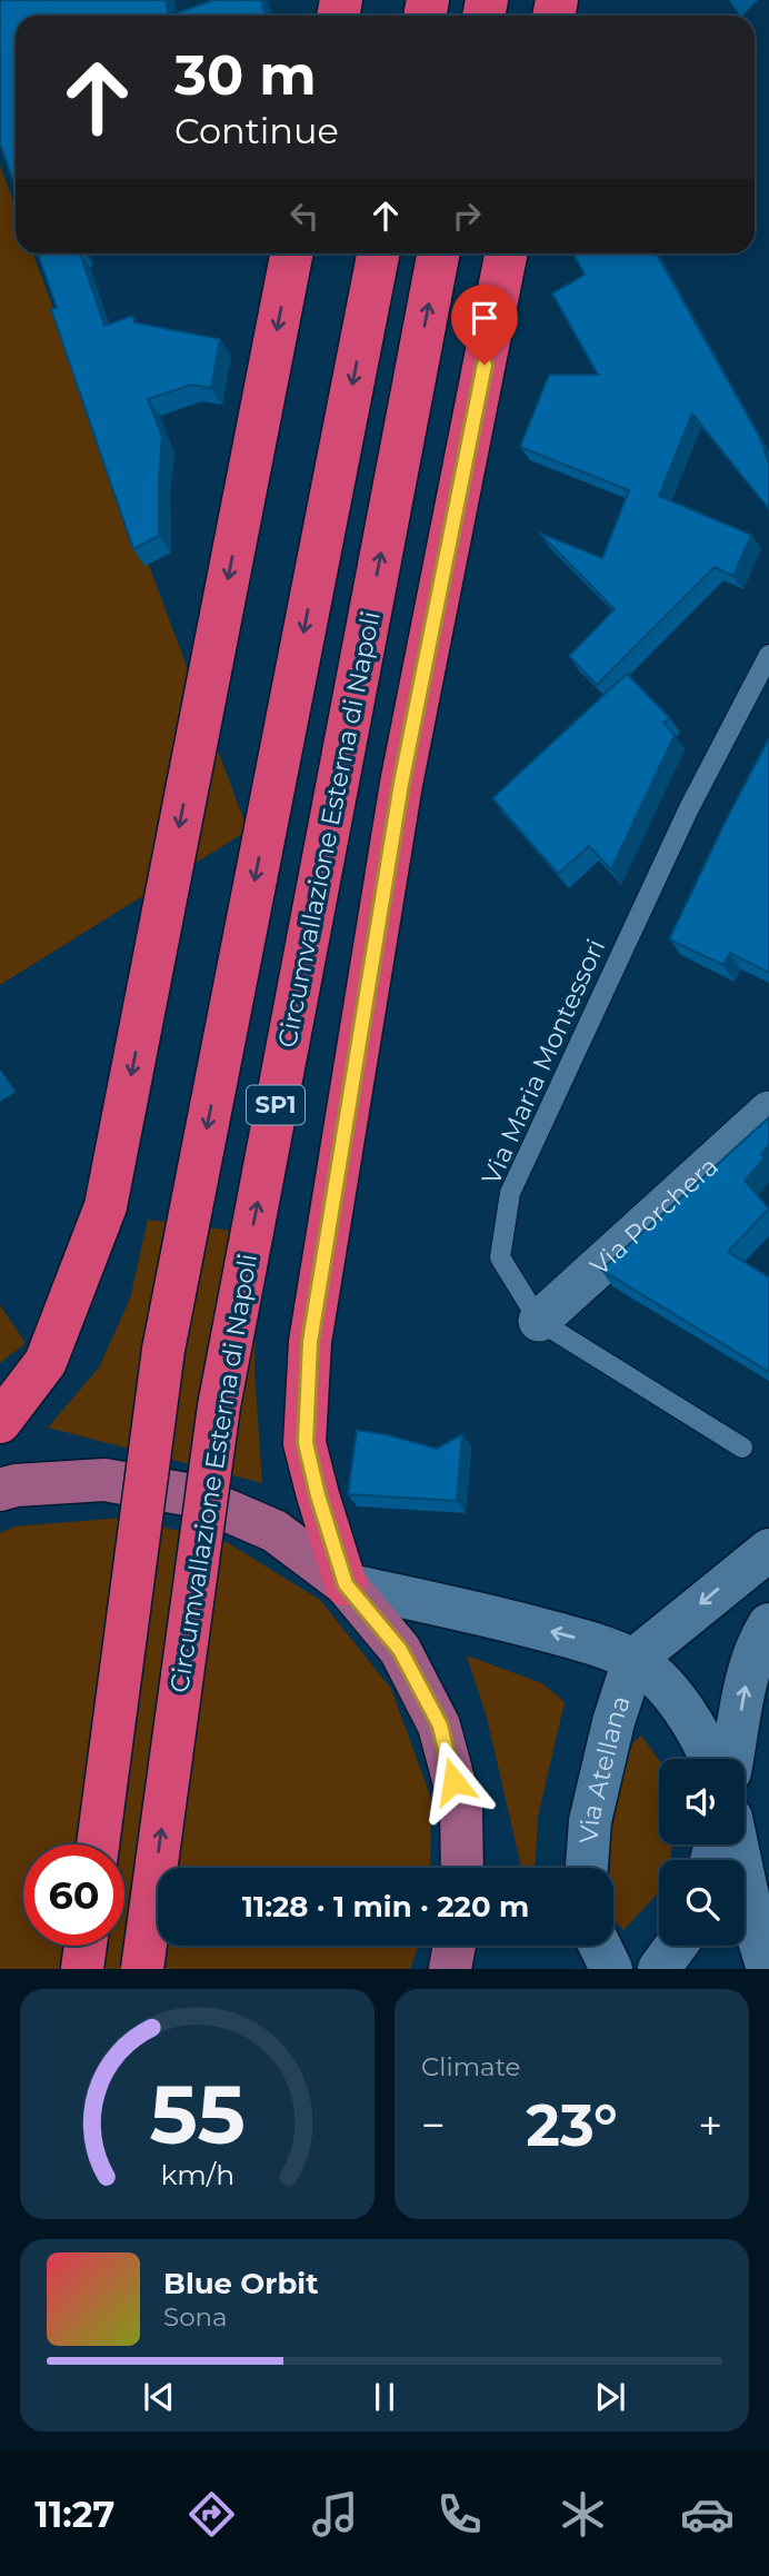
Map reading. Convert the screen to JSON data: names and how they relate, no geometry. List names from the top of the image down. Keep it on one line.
{"streets":{"highway":["Circumvallazione Esterna di Napoli","SP1"],"main road":["Via Atellana"],"street":["Via Porchera"],"lane":["Via Maria Montessori"]},"crossings":[["Via Maria Montessori","Via Porchera"]],"page":{"turn":["30 m","Continue"],"limit":"60","trip":"11:28 · 1 min · 220 m","tile":"Climate","heat":["−","23°","+"],"song":["Blue Orbit","Sona"],"tabs":"11:27","gauge":["55","km/h"]}}
